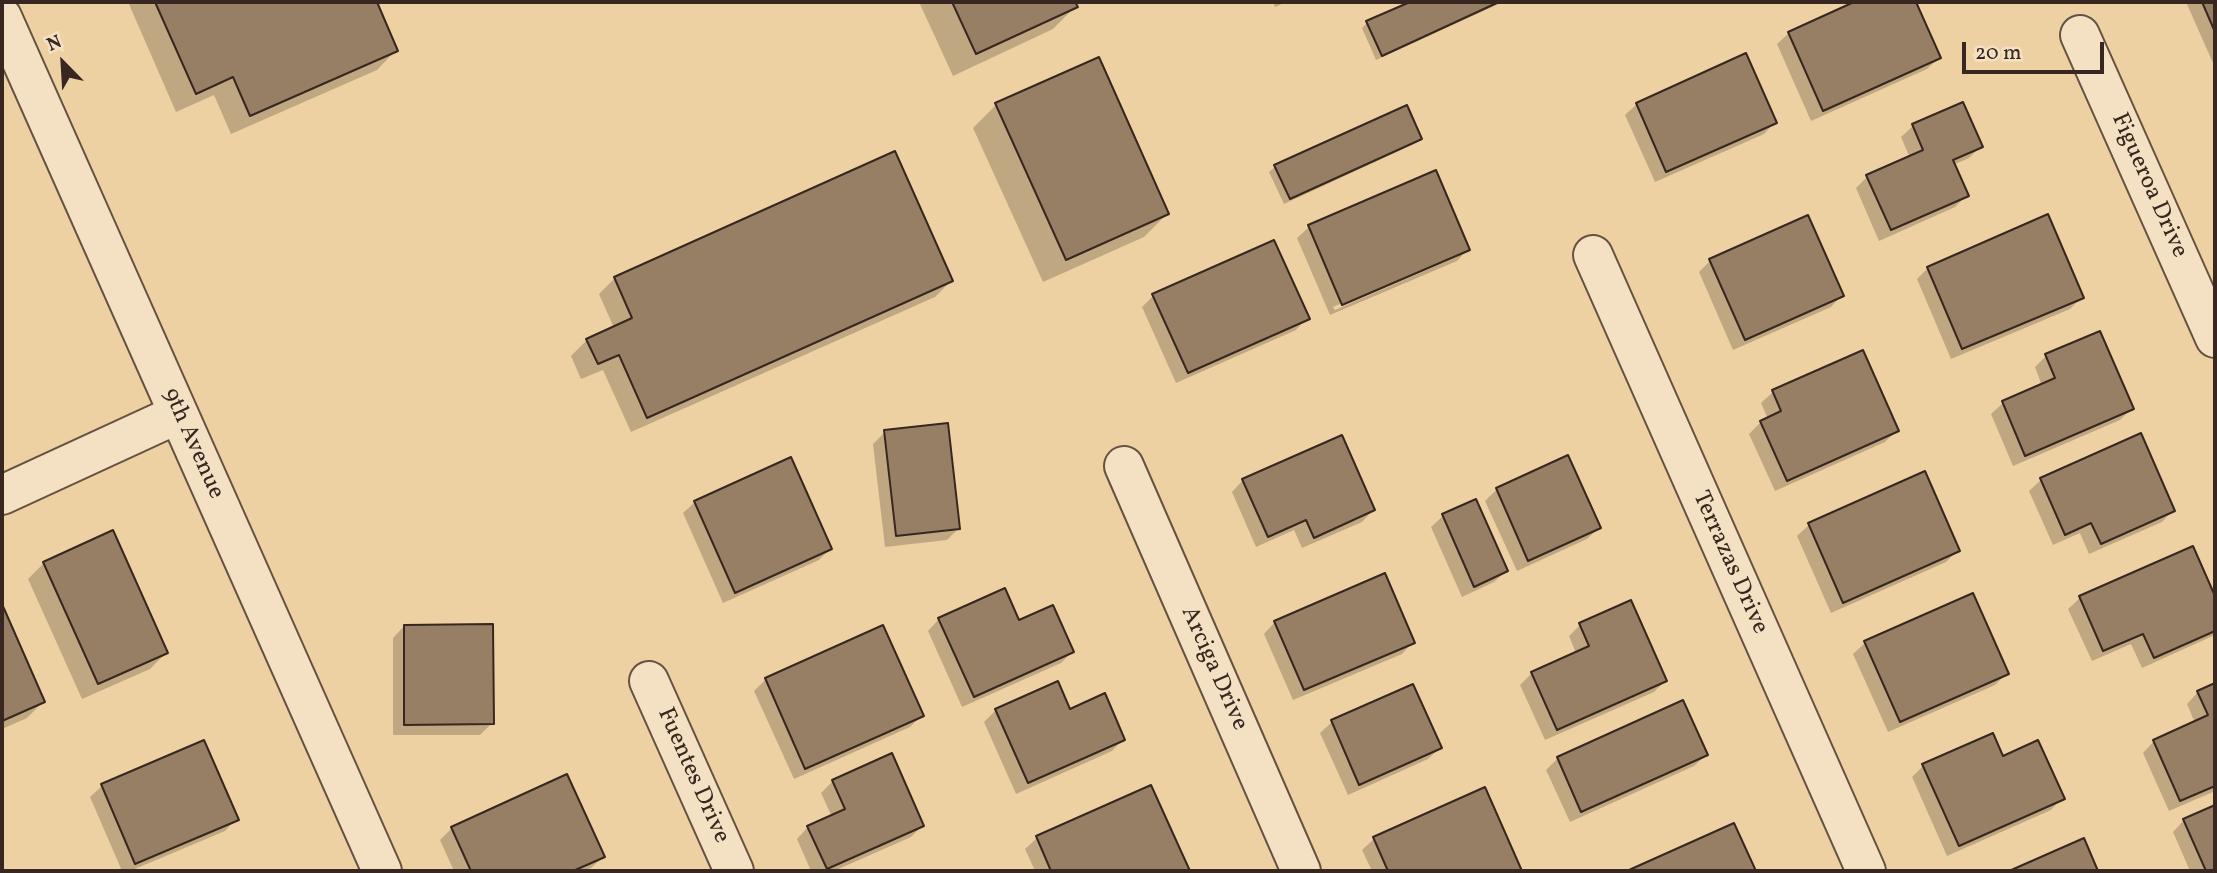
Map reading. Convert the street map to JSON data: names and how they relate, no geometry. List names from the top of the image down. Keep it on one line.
{"streets":{"street":["Figueroa Drive","9th Avenue","Terrazas Drive","Arciga Drive","Fuentes Drive"]},"scale_bar":"20 m","north":"top left"}
